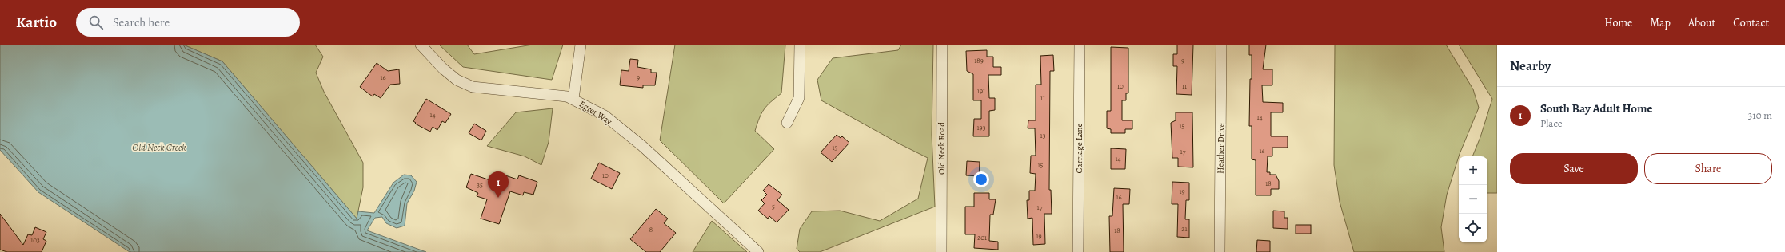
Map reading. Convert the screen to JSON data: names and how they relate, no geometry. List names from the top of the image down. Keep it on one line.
{"streets":{"street":["Egret Way","Old Neck Road","Carriage Lane","Heather Drive"]},"water":["Old Neck Creek"],"house_numbers":["189","9","16","9","10","11","191","11","14","14","15","193","13","15","16","17","14","15","10","18","35","19","16","5","17","21","8","18","19","201","103"],"page":{"header":"Kartio","search":"Search here","nav":["Home","Map","About","Contact"],"heading":"Nearby","list":[{"mark":"1","name":"South Bay Adult Home","note":"Place","value":"310 m"}],"buttons":["Save","Share"],"map_buttons":["+","−"],"pins":"1"}}
